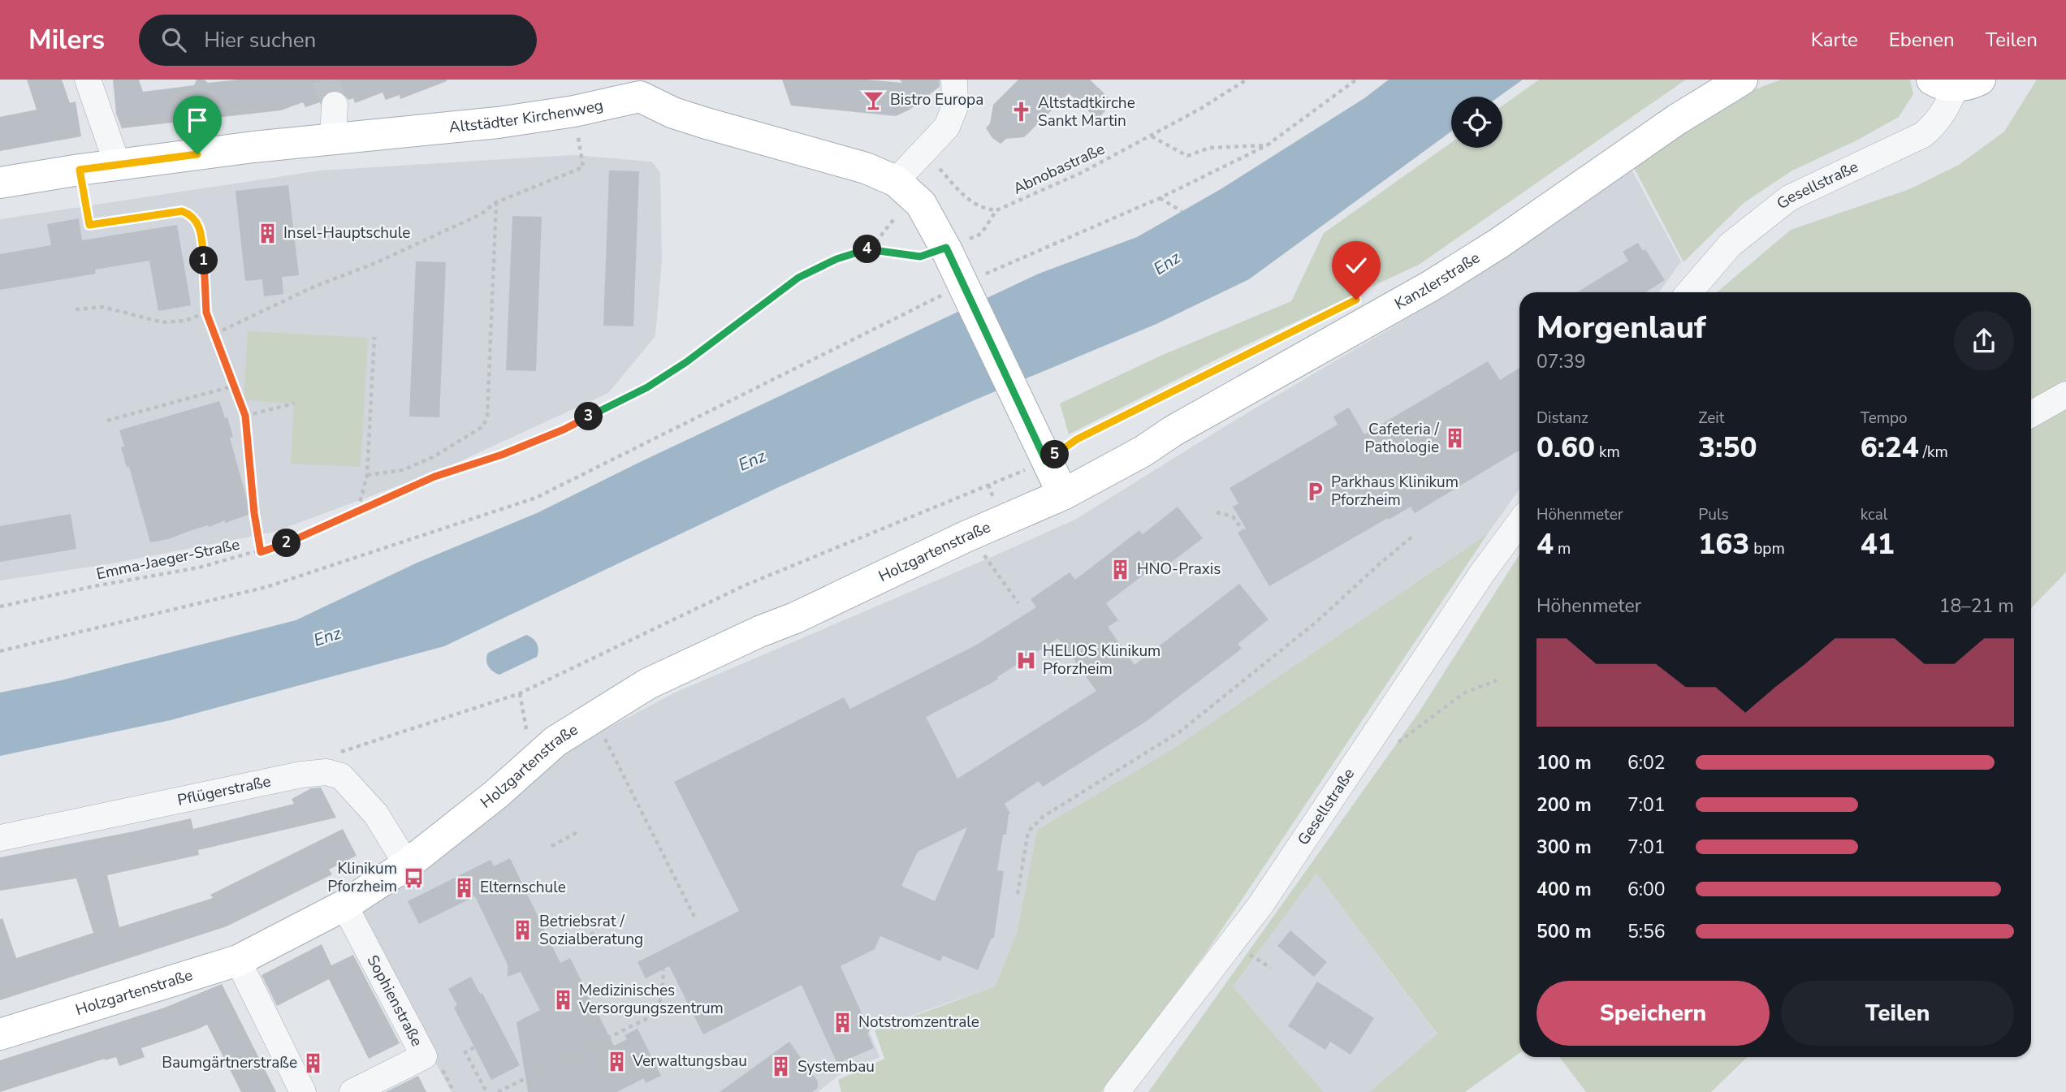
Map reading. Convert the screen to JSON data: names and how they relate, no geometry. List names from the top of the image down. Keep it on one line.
{"streets":{"main road":["Altstädter Kirchenweg","Kanzlerstraße","Holzgartenstraße"],"street":["Gesellstraße","Pflügerstraße","Sophienstraße"],"path":["Abnobastraße","Emma-Jaeger-Straße"]},"crossings":[["Kanzlerstraße","Holzgartenstraße"],["Holzgartenstraße","Pflügerstraße"],["Holzgartenstraße","Sophienstraße"]],"water":["Enz"],"places":{"bar":["Bistro Europa"],"church":["Altstadtkirche Sankt Martin"],"building":["Insel-Hauptschule","Cafeteria / Pathologie","HNO-Praxis","Elternschule","Betriebsrat / Sozialberatung","Medizinisches Versorgungszentrum","Notstromzentrale","Verwaltungsbau","Baumgärtnerstraße","Systembau"],"parking":["Parkhaus Klinikum Pforzheim"],"hospital":["HELIOS Klinikum Pforzheim"],"bus stop":["Klinikum Pforzheim"]},"page":{"header":"Milers","search":"Hier suchen","nav":["Karte","Ebenen","Teilen"],"pins":["4","1","3","5","2"],"heading":["Morgenlauf","07:39"],"stats":[["Distanz","0.60 km"],["Zeit","3:50"],["Tempo","6:24 /km"],["Höhenmeter","4 m"],["Puls","163 bpm"],["kcal","41"]],"chart":["Höhenmeter","18–21 m"],"list":[{"name":"100 m","note":"6:02"},{"name":"200 m","note":"7:01"},{"name":"300 m","note":"7:01"},{"name":"400 m","note":"6:00"},{"name":"500 m","note":"5:56"}],"buttons":["Speichern","Teilen"]}}
